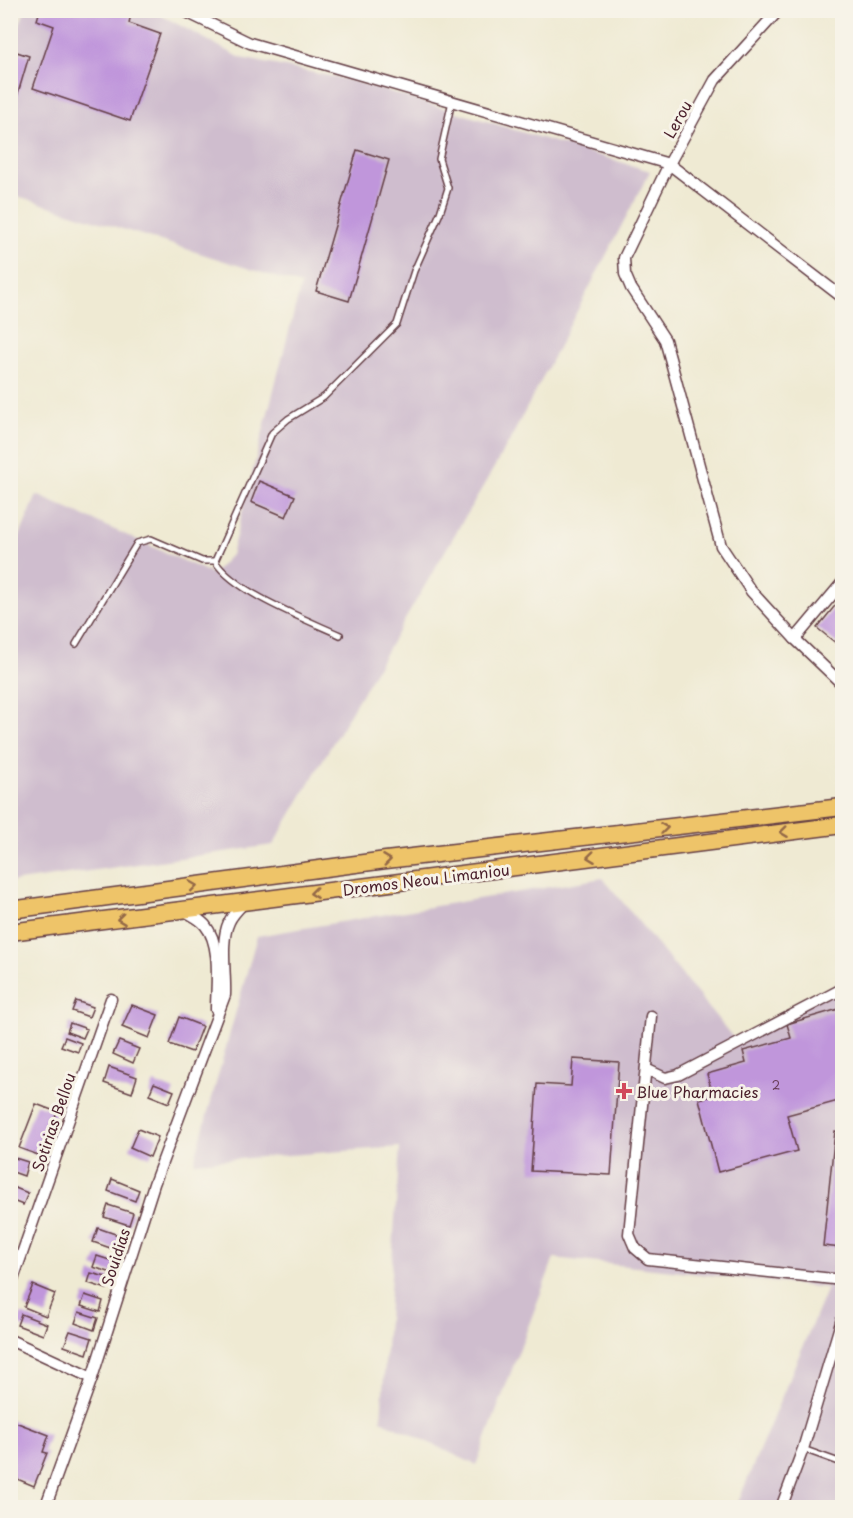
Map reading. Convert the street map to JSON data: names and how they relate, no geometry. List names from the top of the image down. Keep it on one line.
{"streets":{"main road":["Dromos Neou Limaniou"],"street":["Lerou","Sotirias Bellou","Souidias"]},"crossings":[["Dromos Neou Limaniou","Souidias"]],"places":{"health":["Blue Pharmacies"]},"house_numbers":["2"]}
